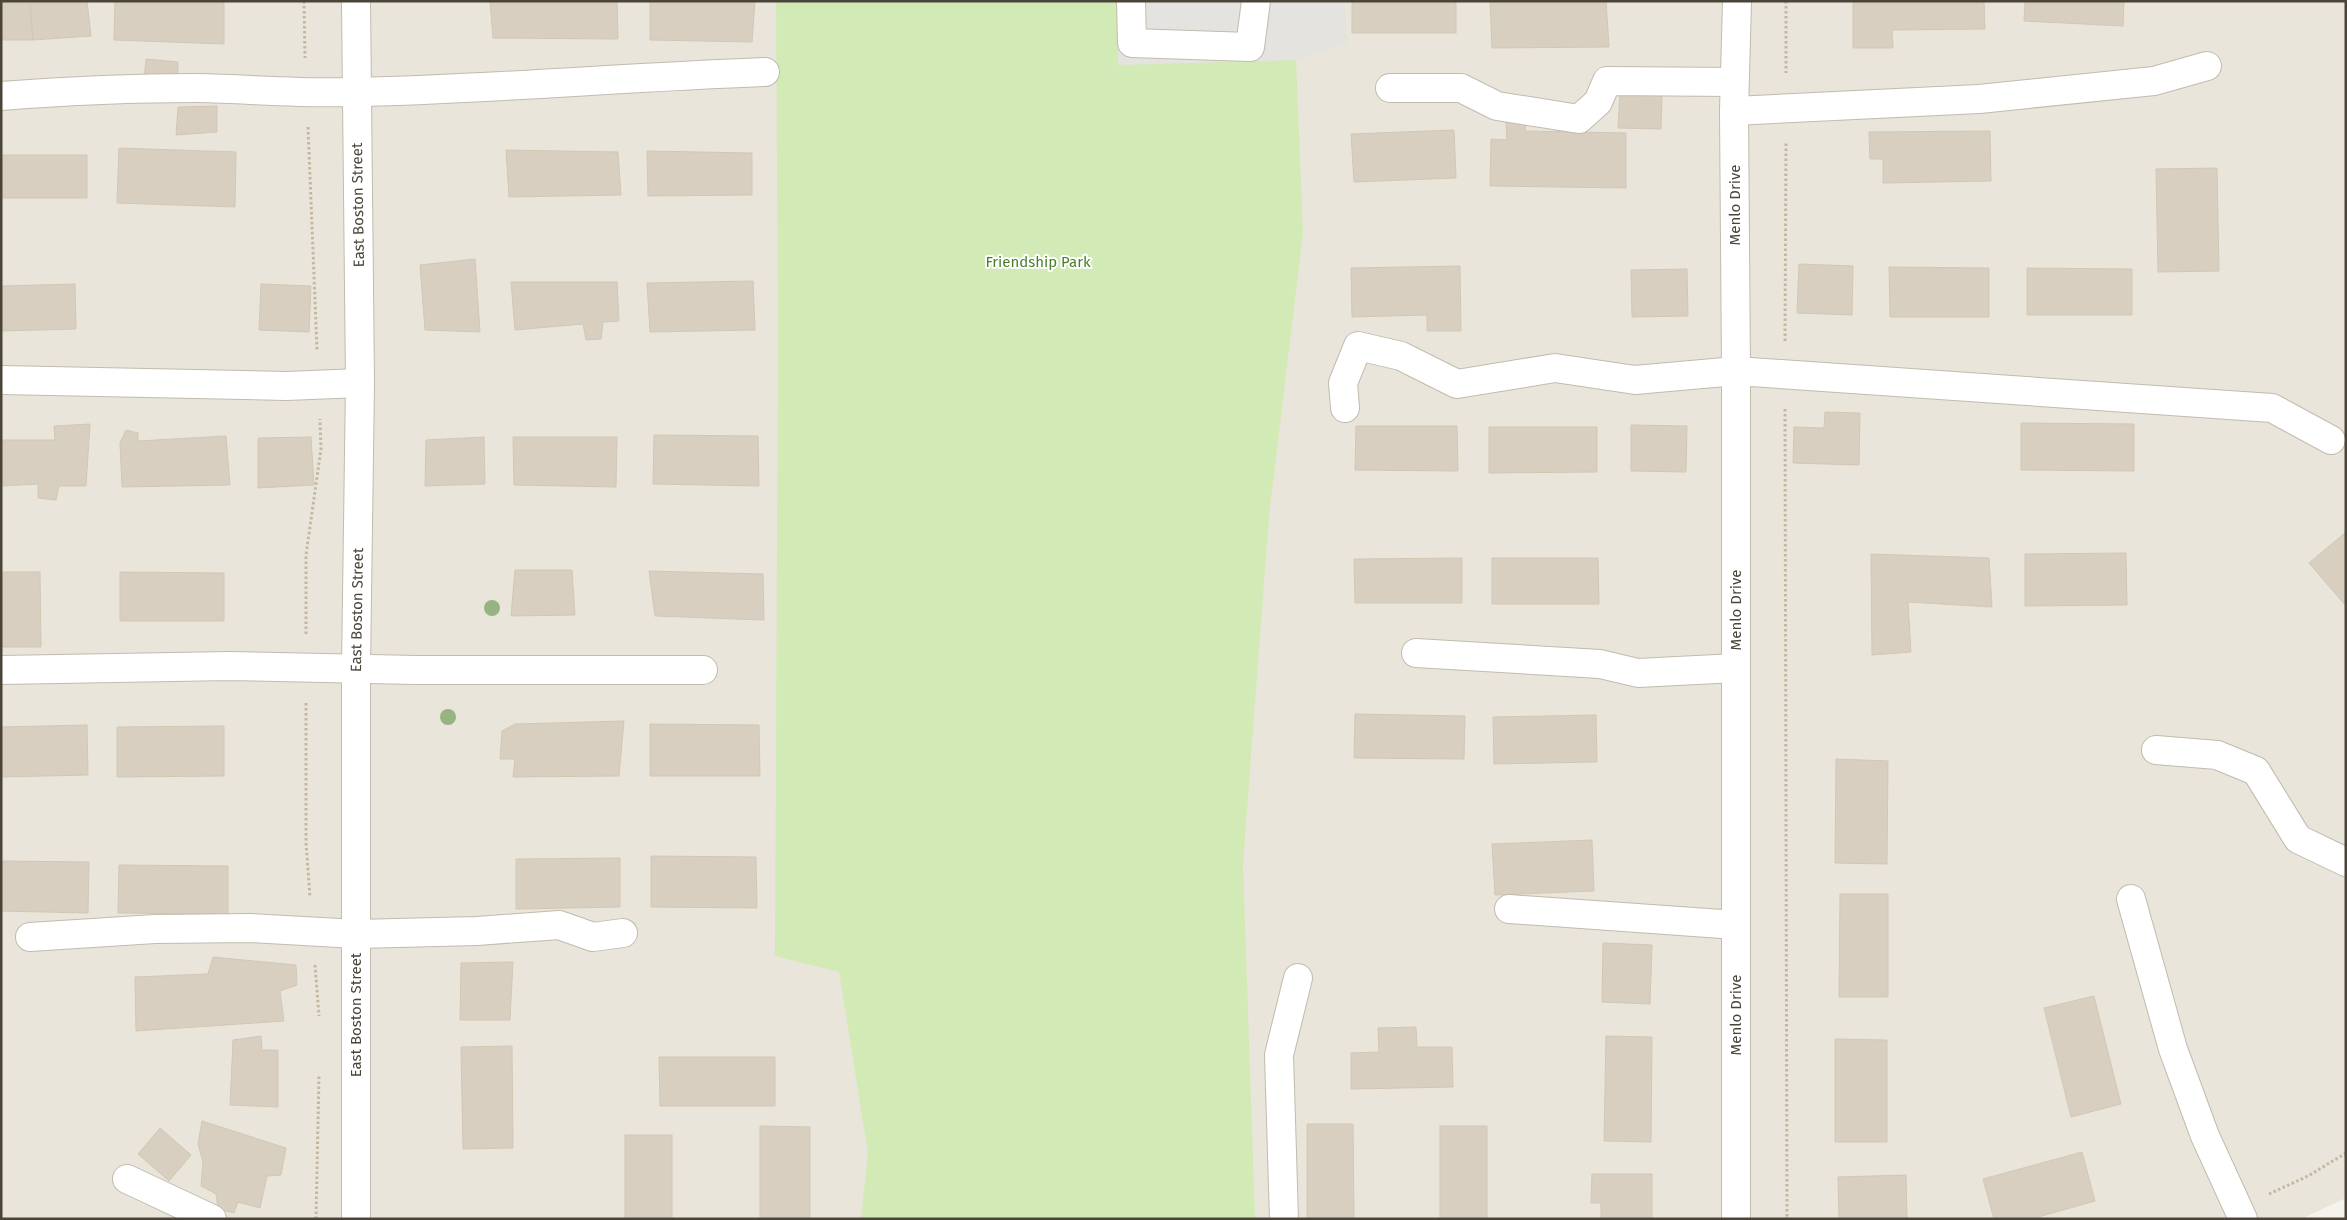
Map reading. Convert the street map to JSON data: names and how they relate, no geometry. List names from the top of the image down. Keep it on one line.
{"streets":{"street":["East Boston Street","Menlo Drive"]},"parks":["Friendship Park"]}
